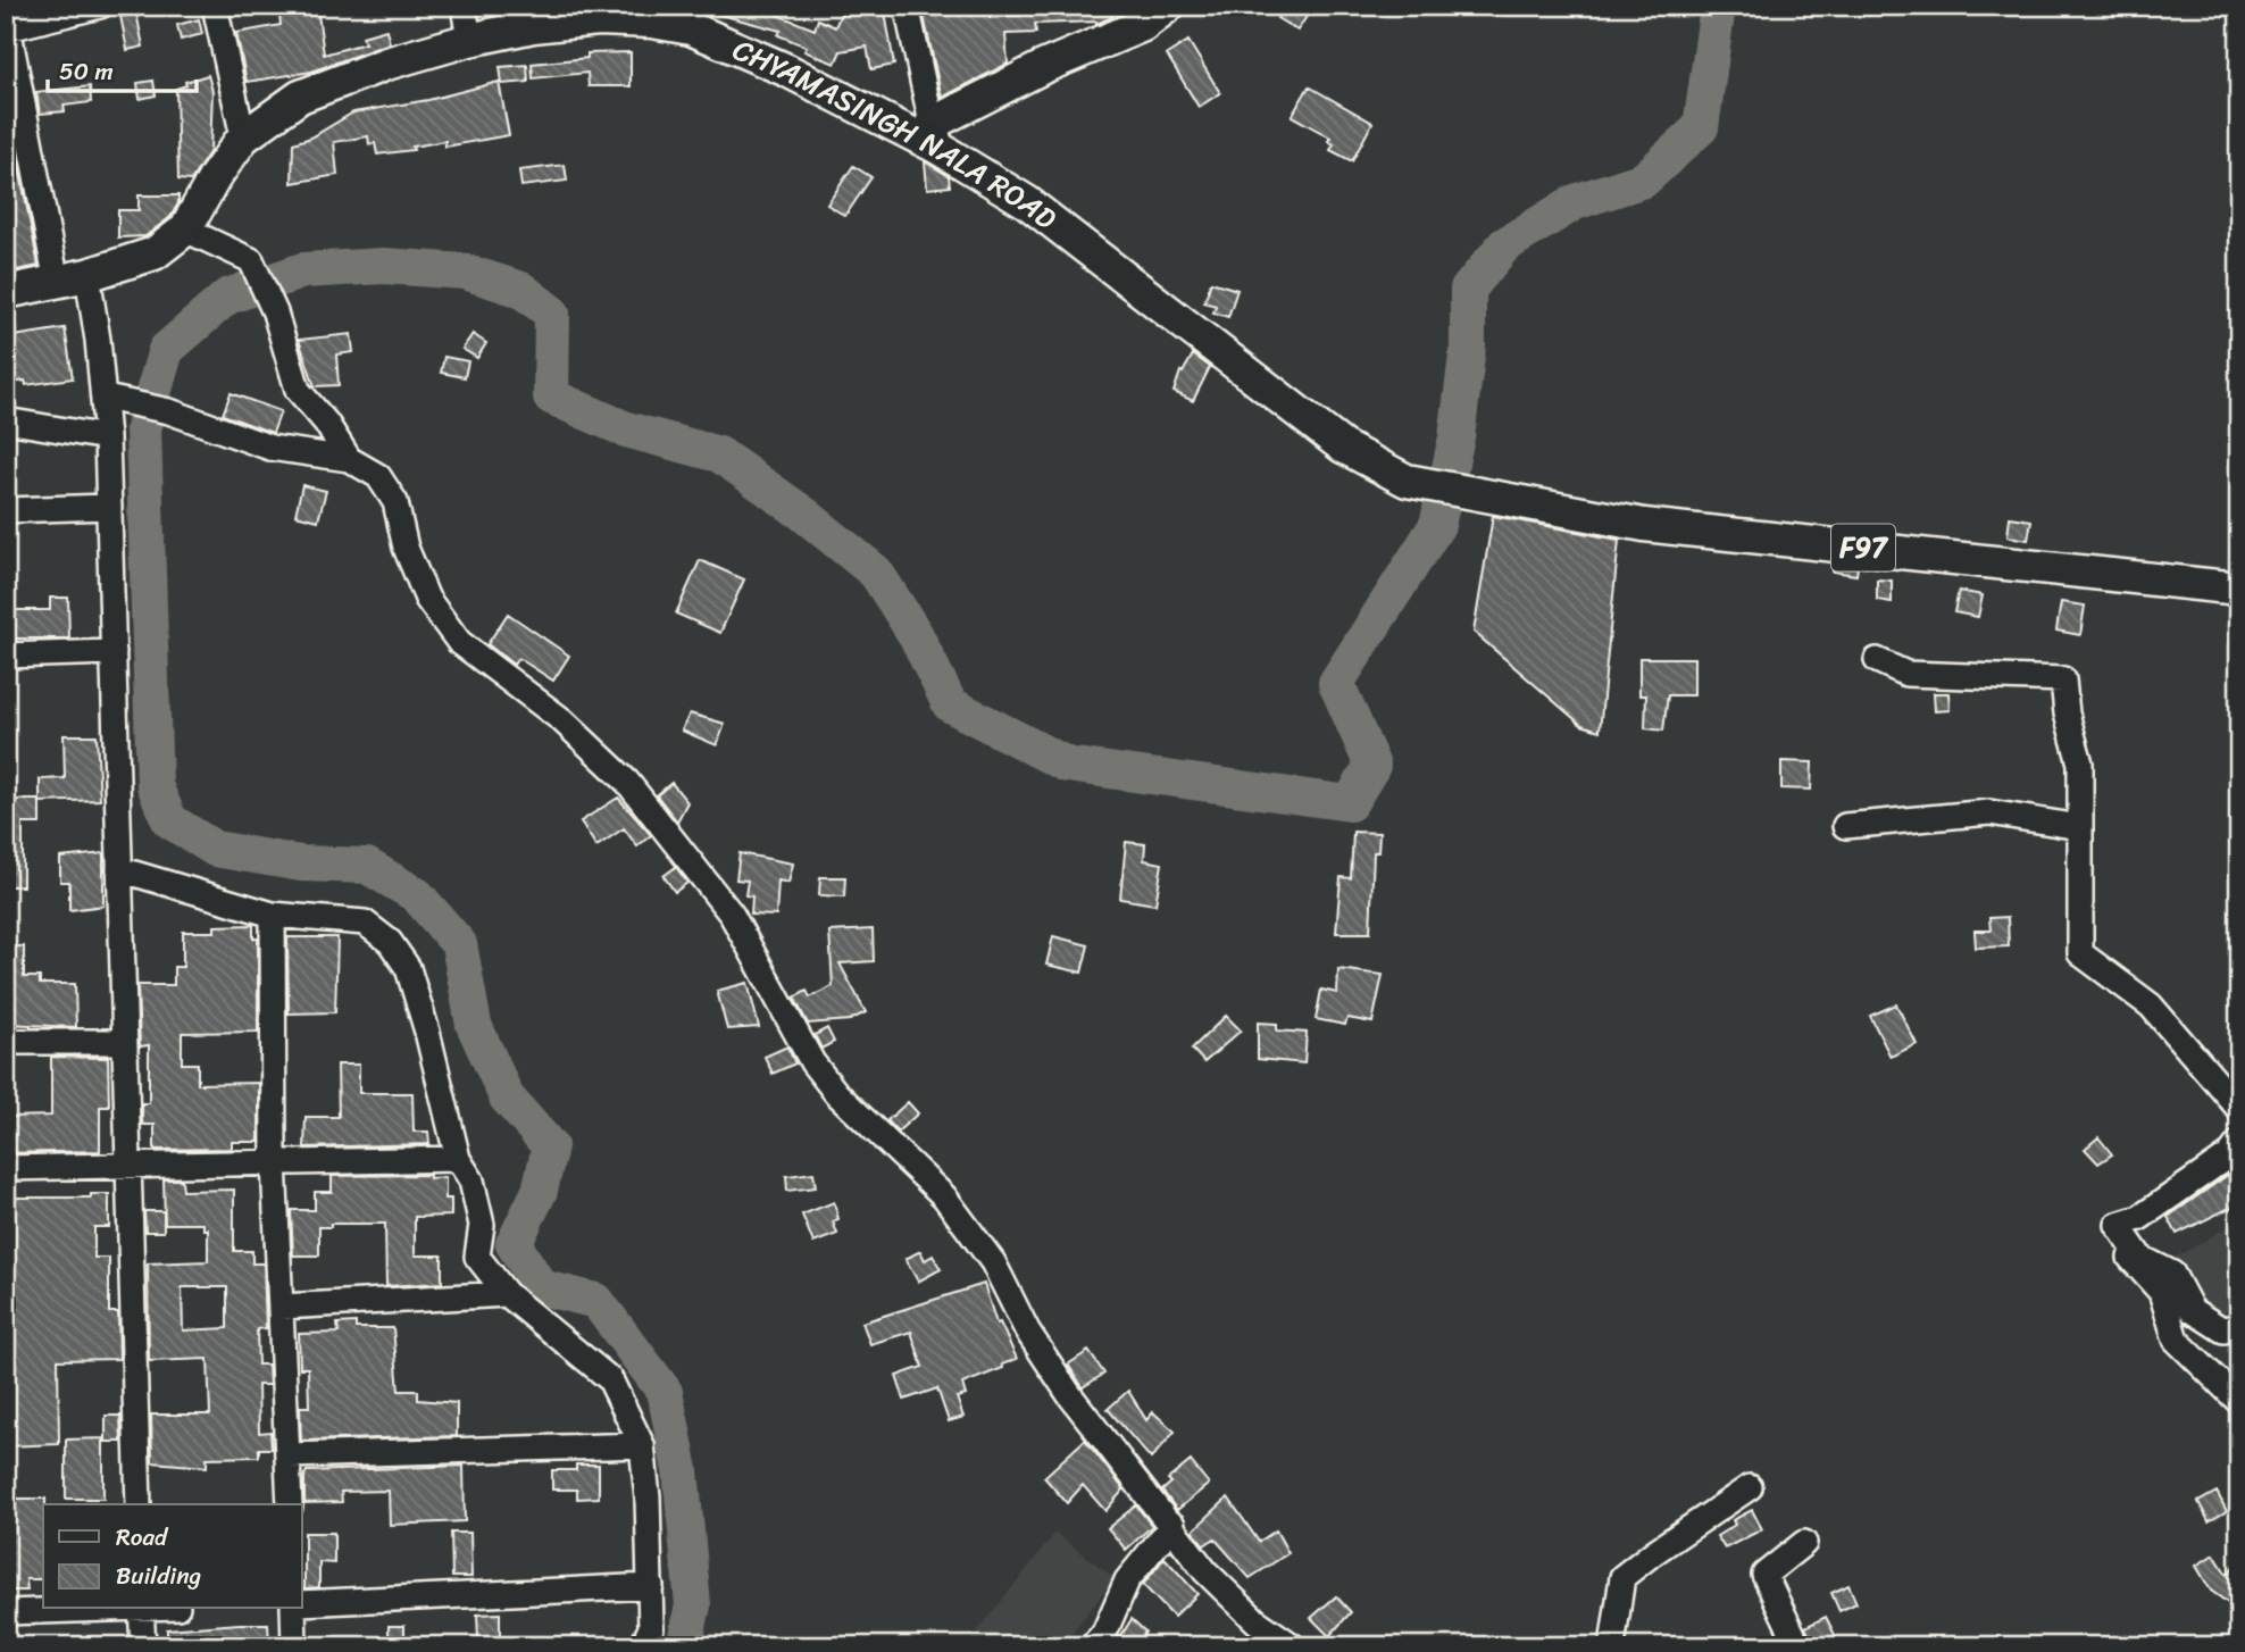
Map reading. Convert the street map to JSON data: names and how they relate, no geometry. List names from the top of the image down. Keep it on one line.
{"streets":{"main road":["CHYAMASINGH NALA ROAD","F97"]},"legend":["Road","Building"],"scale_bar":"50 m"}
